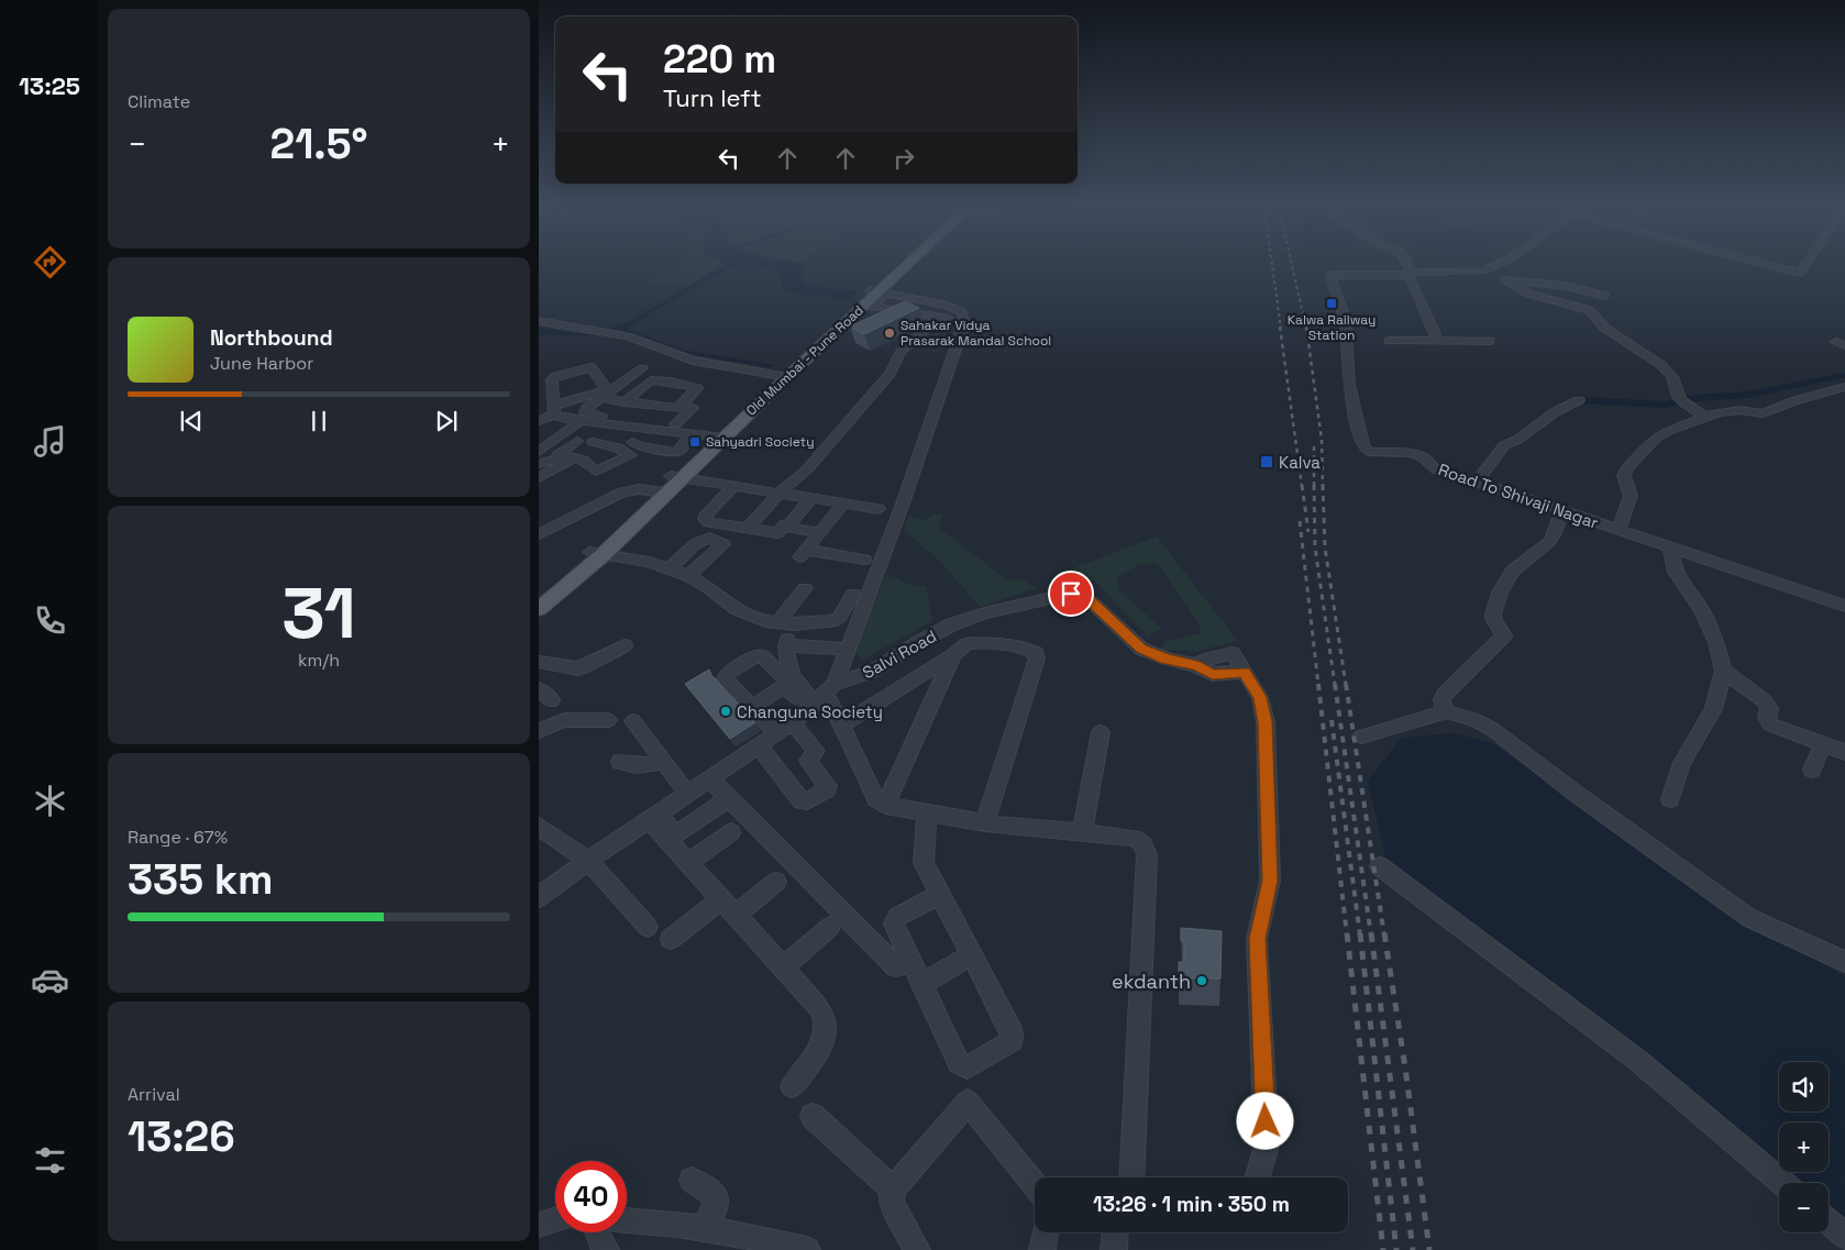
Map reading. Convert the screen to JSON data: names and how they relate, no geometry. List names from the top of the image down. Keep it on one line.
{"streets":{"main road":["Old Mumbai - Pune Road"],"street":["Road To Shivaji Nagar","Salvi Road"]},"places":{"transit":["Kalwa Railway Station","Sahyadri Society","Kalva"],"other":["Sahakar Vidya Prasarak Mandal School","Changuna Society","ekdanth"]},"page":{"tabs":"13:25","tile":["Climate",["31","km/h"],["Range · 67%","335 km"],["Arrival","13:26"]],"turn":["220 m","Turn left"],"heat":["−","21.5°","+"],"song":["Northbound","June Harbor"],"map_buttons":["+","−"],"limit":"40","trip":"13:26 · 1 min · 350 m"}}
